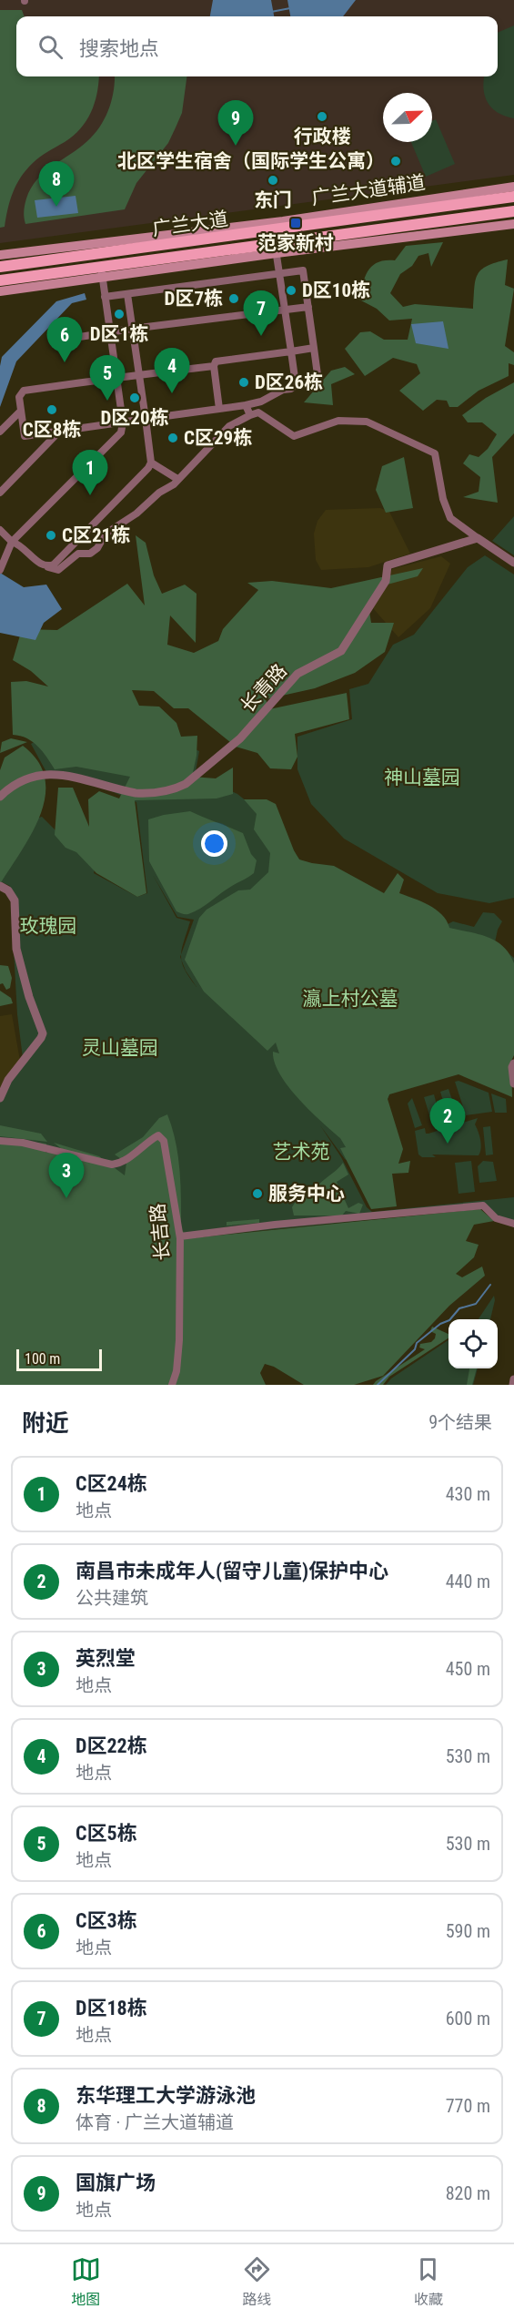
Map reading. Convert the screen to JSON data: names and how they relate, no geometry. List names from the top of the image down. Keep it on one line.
{"streets":{"main road":["广兰大道辅道","广兰大道"],"street":["长青路","长吉路"]},"parks":["神山墓园","玫瑰园","瀛上村公墓","灵山墓园","艺术苑"],"places":{"other":["行政楼","北区学生宿舍（国际学生公寓）","东门","D区10栋","D区7栋","D区1栋","D区26栋","D区20栋","C区8栋","C区29栋","C区21栋","服务中心"],"transit":["范家新村"]},"scale_bar":"100 m","north":"top right","page":{"search":"搜索地点","pins":["9","8","7","6","4","5","1","2","3"],"scale":"100 m","heading":["附近","9个结果"],"list":[{"mark":"1","name":"C区24栋","note":"地点","value":"430 m"},{"mark":"2","name":"南昌市未成年人(留守儿童)保护中心","note":"公共建筑","value":"440 m"},{"mark":"3","name":"英烈堂","note":"地点","value":"450 m"},{"mark":"4","name":"D区22栋","note":"地点","value":"530 m"},{"mark":"5","name":"C区5栋","note":"地点","value":"530 m"},{"mark":"6","name":"C区3栋","note":"地点","value":"590 m"},{"mark":"7","name":"D区18栋","note":"地点","value":"600 m"},{"mark":"8","name":"东华理工大学游泳池","note":"体育 · 广兰大道辅道","value":"770 m"},{"mark":"9","name":"国旗广场","note":"地点","value":"820 m"}],"nav":["地图","路线","收藏"]}}
